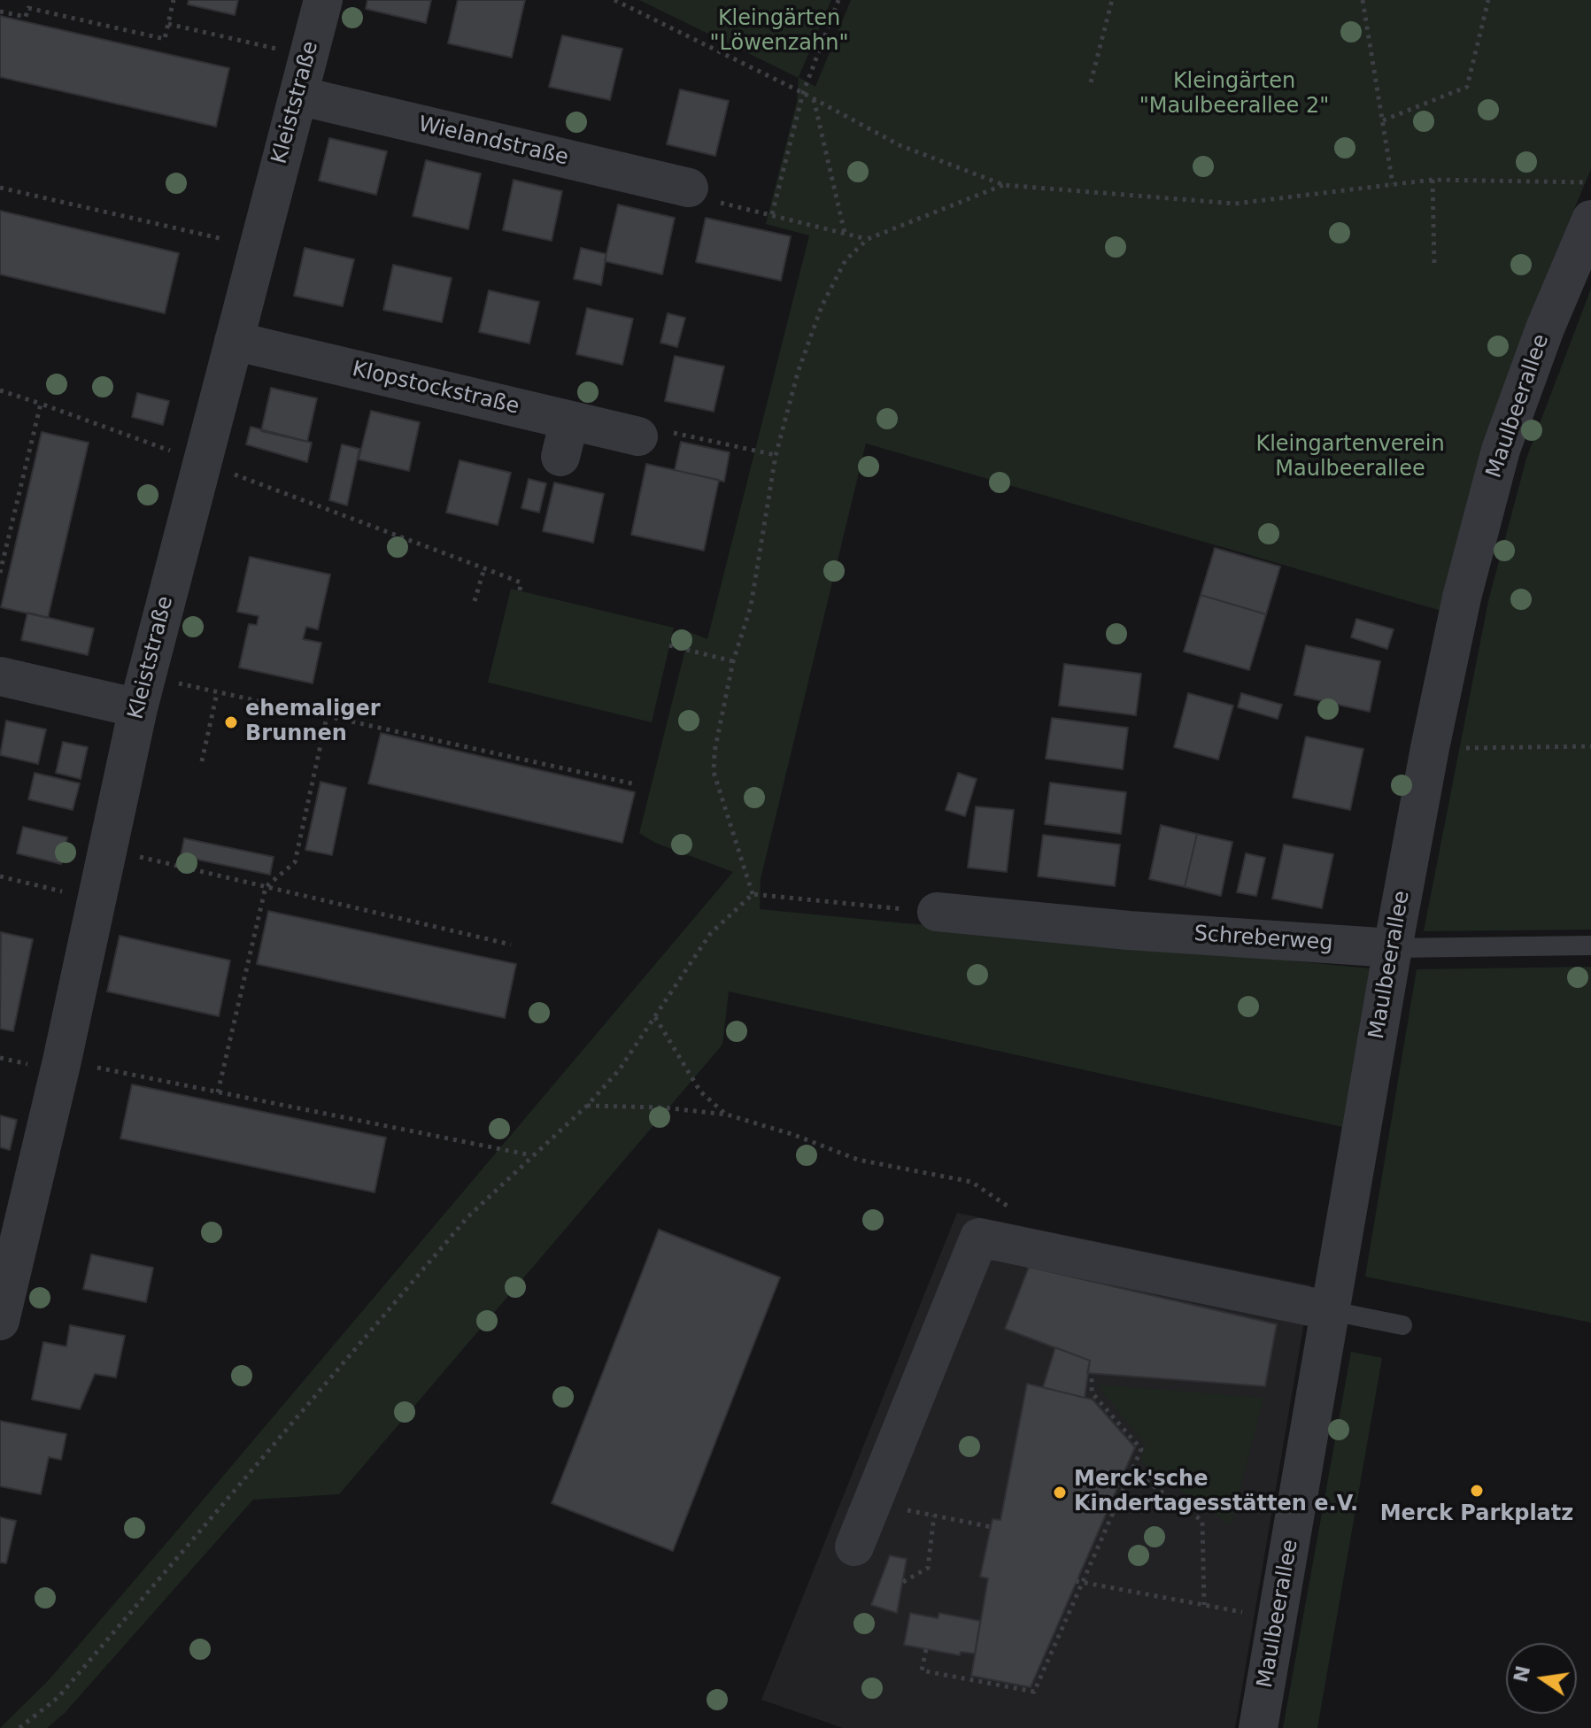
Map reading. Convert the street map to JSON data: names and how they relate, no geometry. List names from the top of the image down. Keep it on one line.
{"streets":{"street":["Kleiststraße","Wielandstraße","Klopstockstraße","Maulbeerallee","Schreberweg"]},"crossings":[["Kleiststraße","Wielandstraße"],["Kleiststraße","Klopstockstraße"],["Maulbeerallee","Schreberweg"]],"parks":["Kleingärten \"Löwenzahn\"","Kleingärten \"Maulbeerallee 2\"","Kleingartenverein Maulbeerallee"],"places":["ehemaliger Brunnen","Merck Parkplatz","Merck'sche Kindertagesstätten e.V."],"north":"left"}
